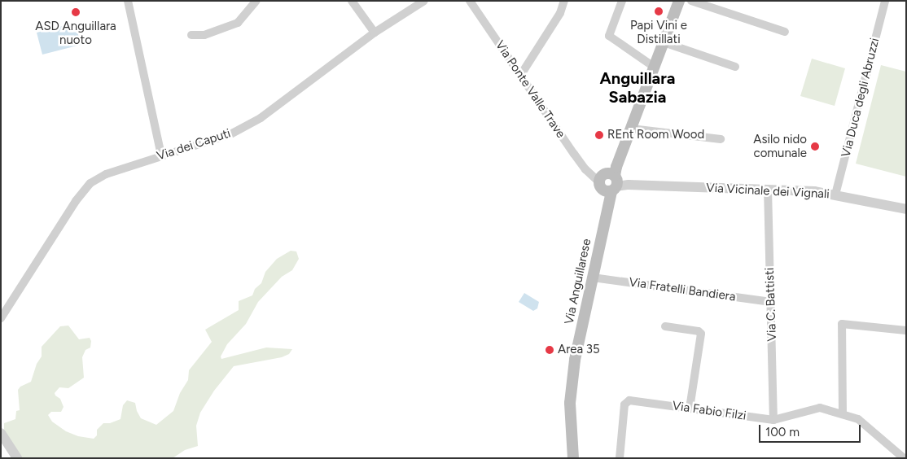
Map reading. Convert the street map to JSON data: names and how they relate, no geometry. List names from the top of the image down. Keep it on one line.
{"streets":{"main road":["Via Anguillarese"],"street":["Via Ponte Valle Trave","Via Duca degli Abruzzi","Via dei Caputi","Via Vicinale dei Vignali","Via Fratelli Bandiera","Via C. Battisti","Via Fabio Filzi"]},"crossings":[["Via Ponte Valle Trave","Via Vicinale dei Vignali"],["Via Ponte Valle Trave","Via Anguillarese"],["Via Duca degli Abruzzi","Via Vicinale dei Vignali"],["Via Vicinale dei Vignali","Via Anguillarese"],["Via Vicinale dei Vignali","Via C. Battisti"],["Via Anguillarese","Via Fratelli Bandiera"],["Via Fratelli Bandiera","Via C. Battisti"],["Via C. Battisti","Via Fabio Filzi"]],"districts":["Anguillara Sabazia"],"places":["Papi Vini e Distillati","ASD Anguillara nuoto","REnt Room Wood","Asilo nido comunale","Area 35"],"scale_bar":"100 m"}
